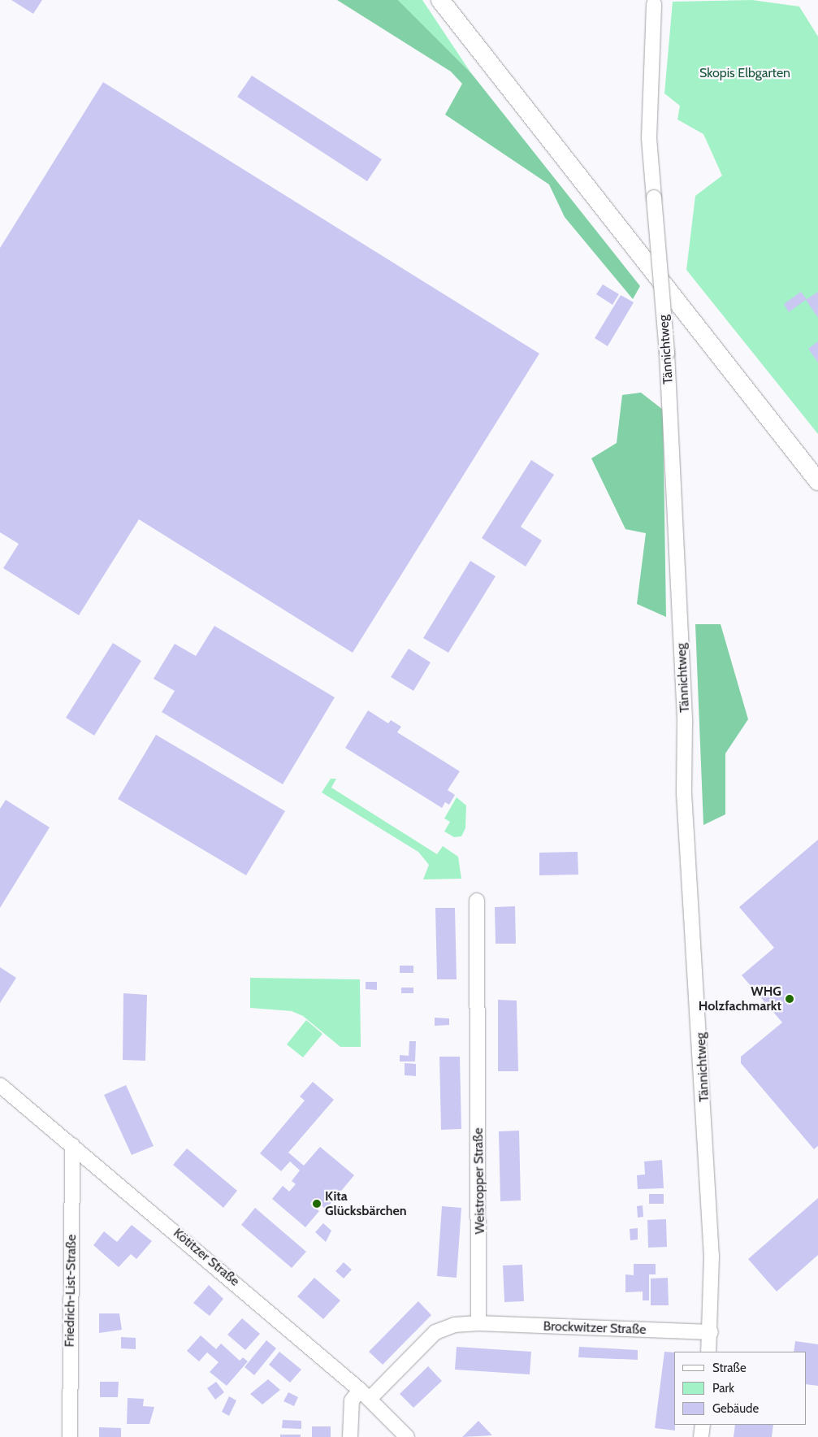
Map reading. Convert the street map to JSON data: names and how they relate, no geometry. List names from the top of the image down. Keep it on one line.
{"streets":{"street":["Tännichtweg","Weistropper Straße","Kötitzer Straße","Friedrich-List-Straße","Brockwitzer Straße"]},"crossings":[["Tännichtweg","Brockwitzer Straße"],["Weistropper Straße","Brockwitzer Straße"],["Kötitzer Straße","Friedrich-List-Straße"]],"parks":["Skopis Elbgarten"],"places":["WHG Holzfachmarkt","Kita Glücksbärchen"],"legend":["Straße","Park","Gebäude"]}
